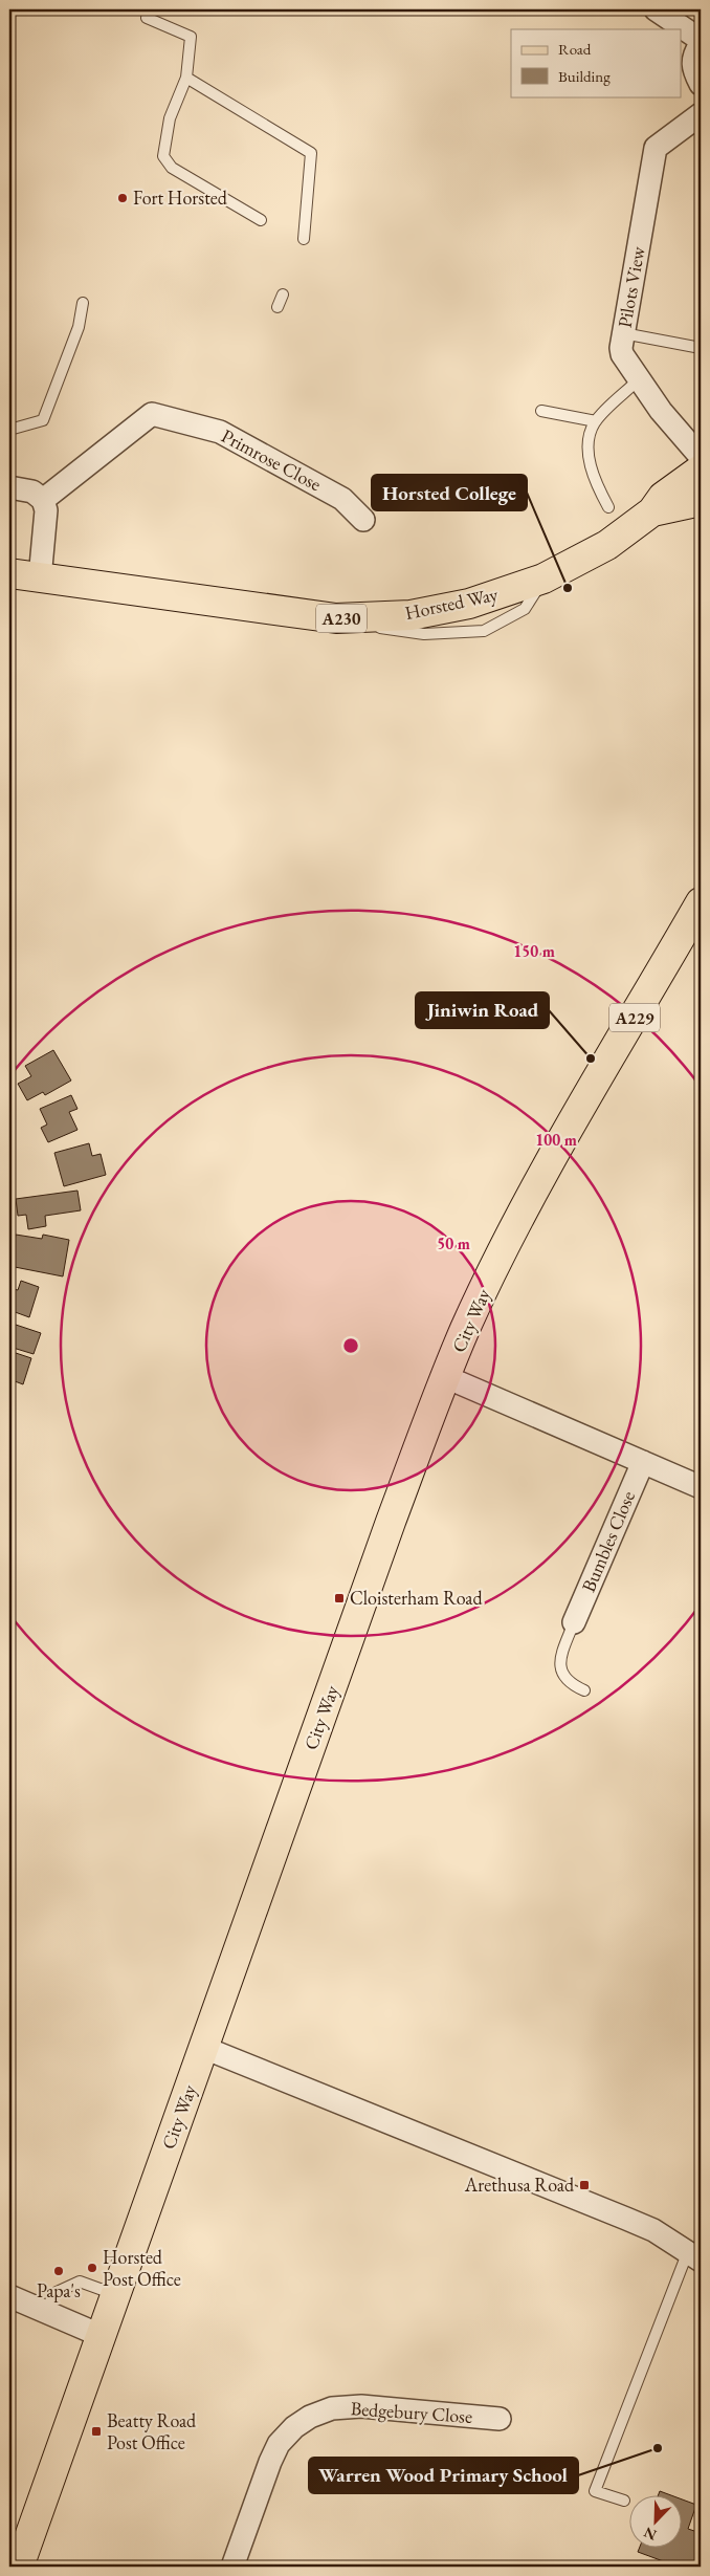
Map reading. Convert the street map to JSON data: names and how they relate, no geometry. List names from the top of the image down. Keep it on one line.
{"streets":{"main road":["Horsted Way","A230","A229","City Way"],"street":["Pilots View","Primrose Close","Bumbles Close","Bedgebury Close"]},"places":{"other":["Fort Horsted","Horsted College","Jiniwin Road","Horsted Post Office","Papa's","Warren Wood Primary School"],"transit":["Cloisterham Road","Arethusa Road","Beatty Road Post Office"]},"legend":["Road","Building"],"north":"bottom left","rings":["150 m","100 m","50 m"]}
